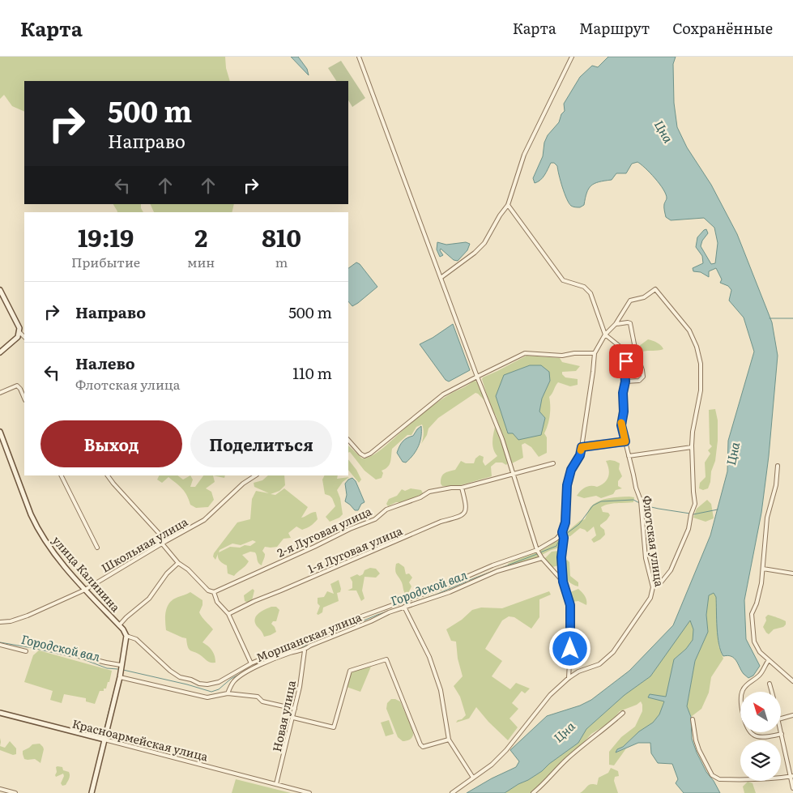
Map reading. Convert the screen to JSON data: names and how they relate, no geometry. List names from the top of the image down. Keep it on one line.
{"streets":{"street":["2-я Луговая улица","Флотская улица","Школьная улица","1-я Луговая улица","улица Калинина","Моршанская улица","Новая улица","Красноармейская улица"]},"crossings":[["2-я Луговая улица","1-я Луговая улица"],["Школьная улица","улица Калинина"],["улица Калинина","Моршанская улица"],["Моршанская улица","Новая улица"],["Новая улица","Красноармейская улица"]],"water":["Цна","Городской вал"],"north":"top left","page":{"header":"Карта","nav":["Карта","Маршрут","Сохранённые"],"turn":["500 m","Направо"],"eta":["19:19","Прибытие","2","мин","810","m"],"list":[{"name":"Направо","value":"500 m"},{"name":"Налево","note":"Флотская улица","value":"110 m"}],"buttons":["Выход","Поделиться"]}}
